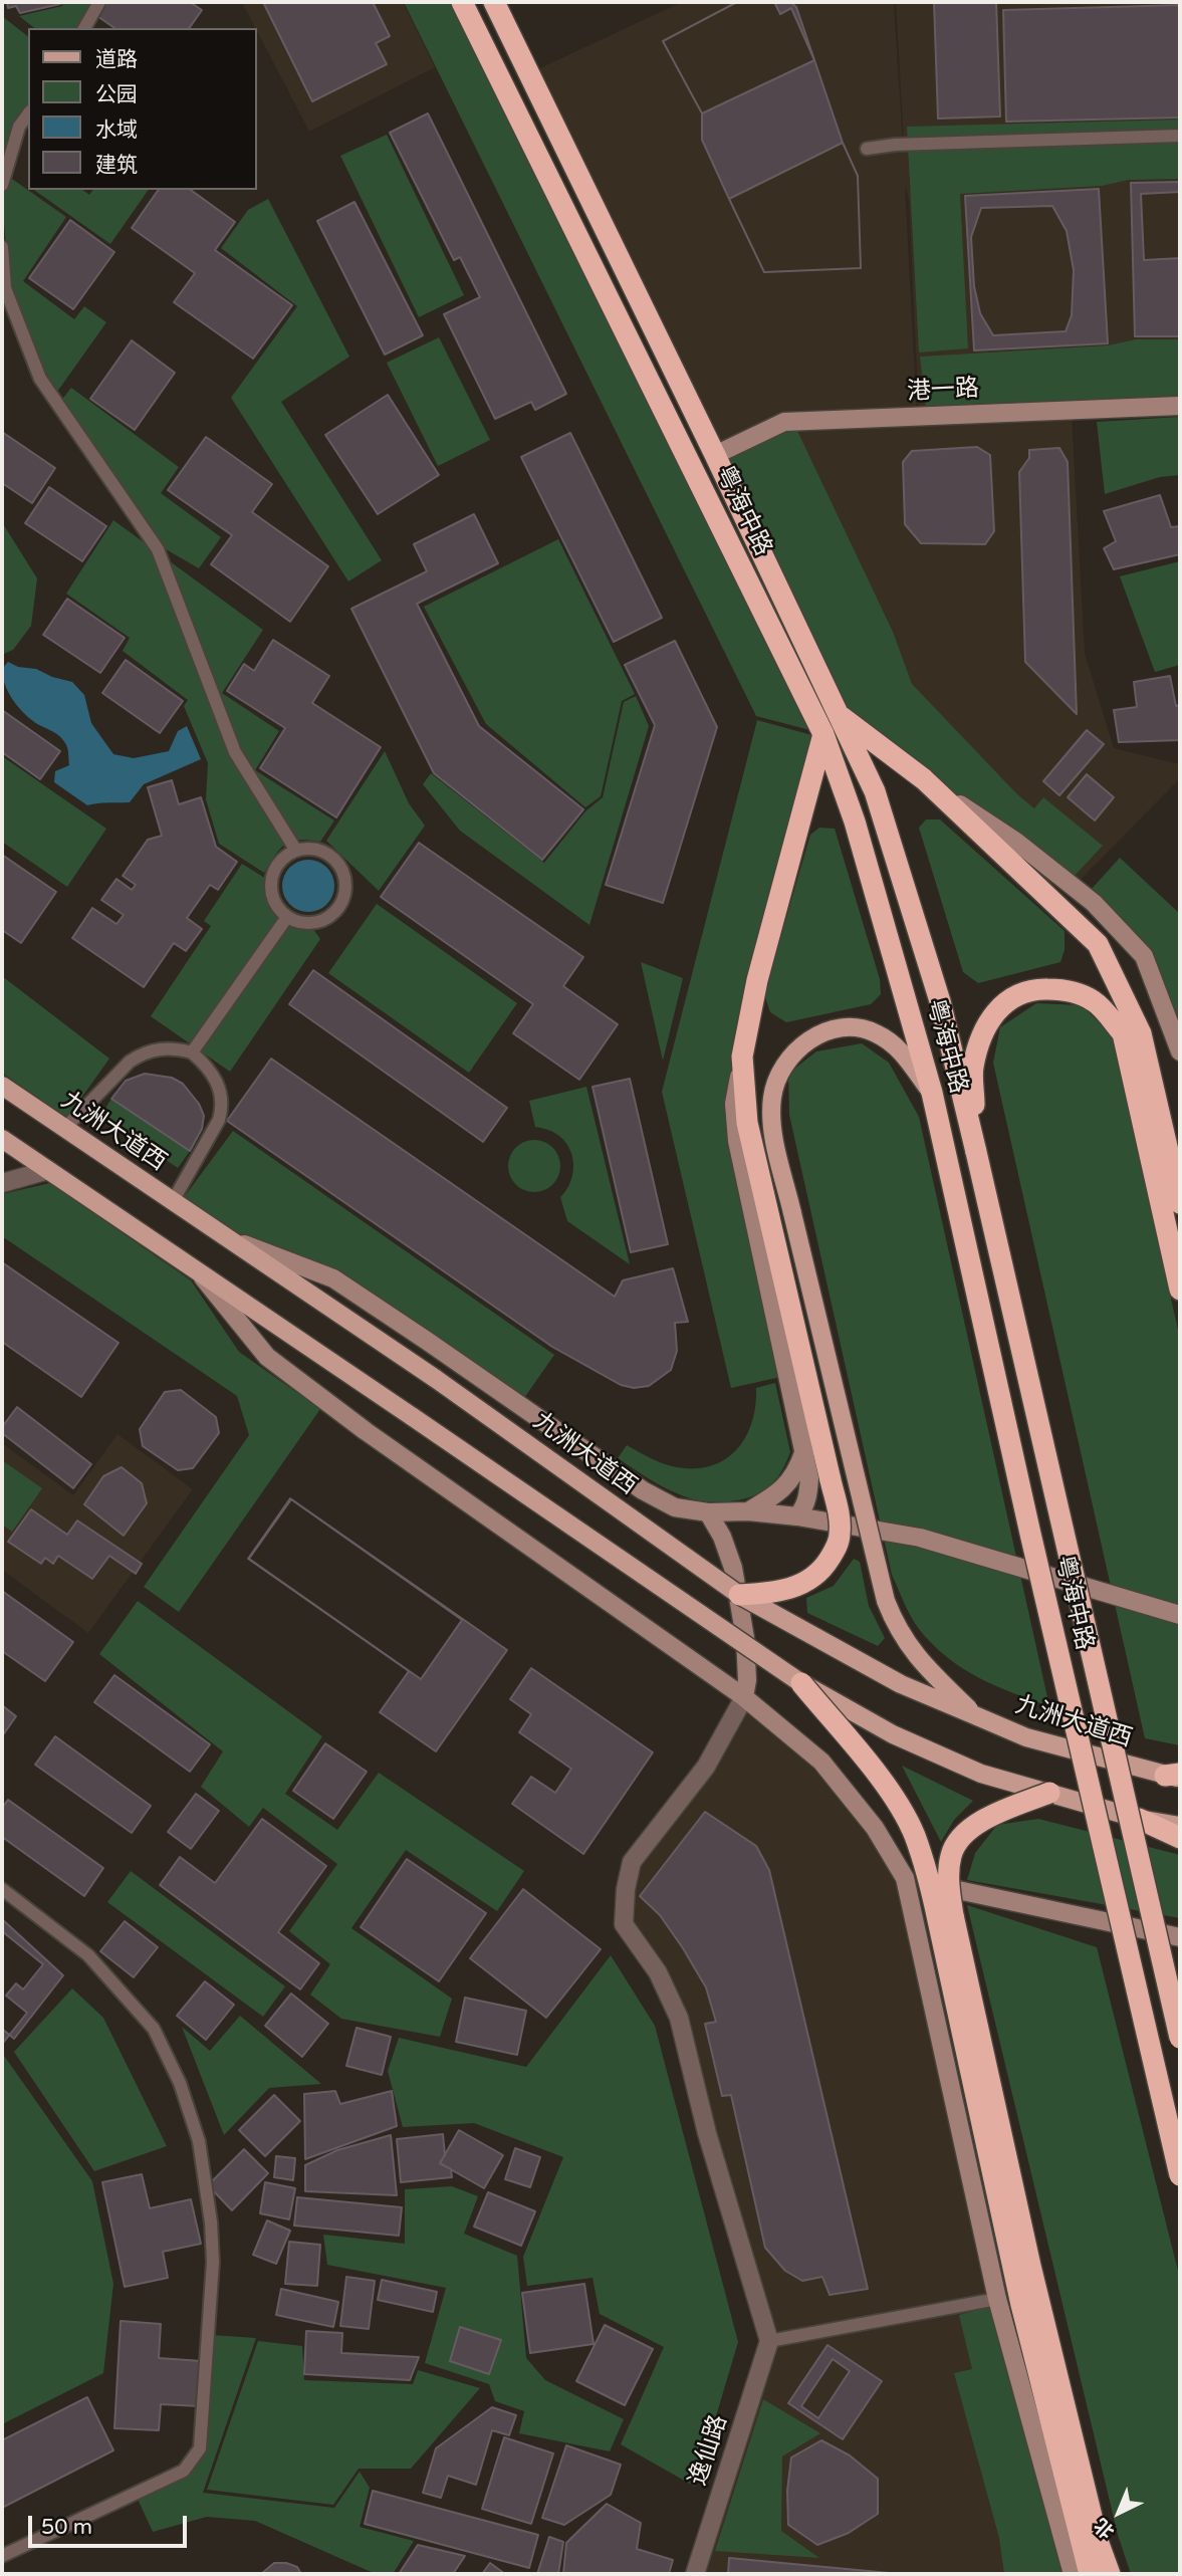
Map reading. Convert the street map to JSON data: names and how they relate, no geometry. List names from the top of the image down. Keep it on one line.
{"streets":{"highway":["粤海中路"],"main road":["港一路","九洲大道西"],"street":["逸仙路"]},"crossings":[["港一路","粤海中路"]],"legend":["道路","公园","水域","建筑"],"scale_bar":"50 m","north":"bottom left"}
